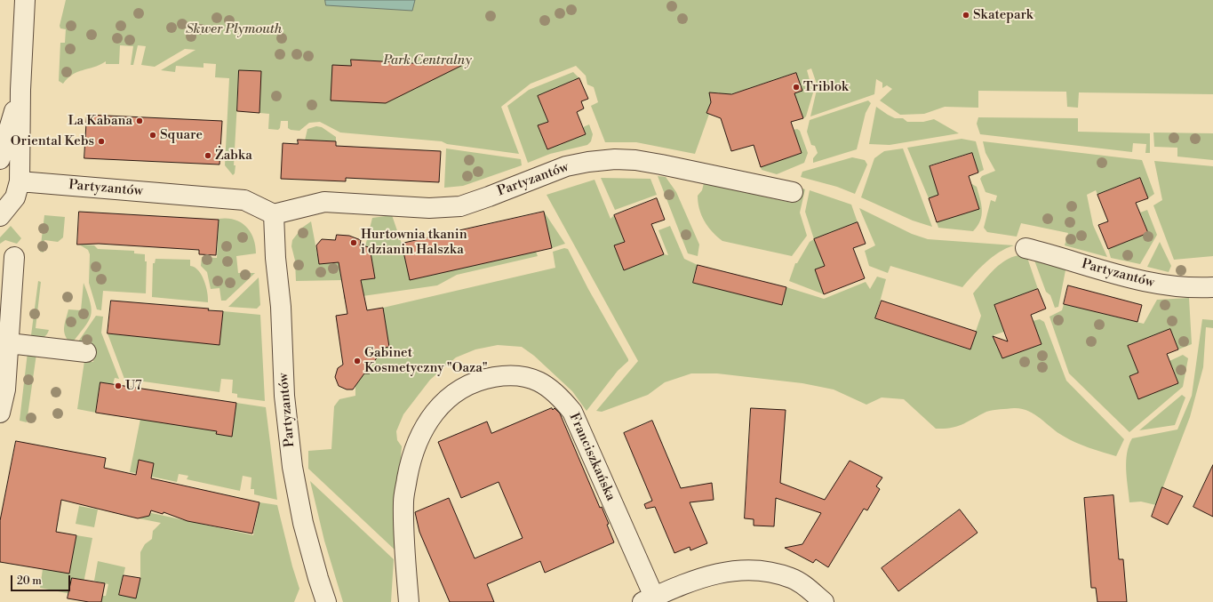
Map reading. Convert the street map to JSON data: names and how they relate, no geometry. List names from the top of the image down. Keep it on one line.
{"streets":{"street":["Partyzantów","Franciszkańska"]},"parks":["Skwer Plymouth","Park Centralny"],"places":["Skatepark","Triblok","La Kabana","Square","Oriental Kebs","Żabka","Hurtownia tkanin i dzianin Halszka","Gabinet Kosmetyczny \"Oaza\"","U7"],"scale_bar":"20 m"}
